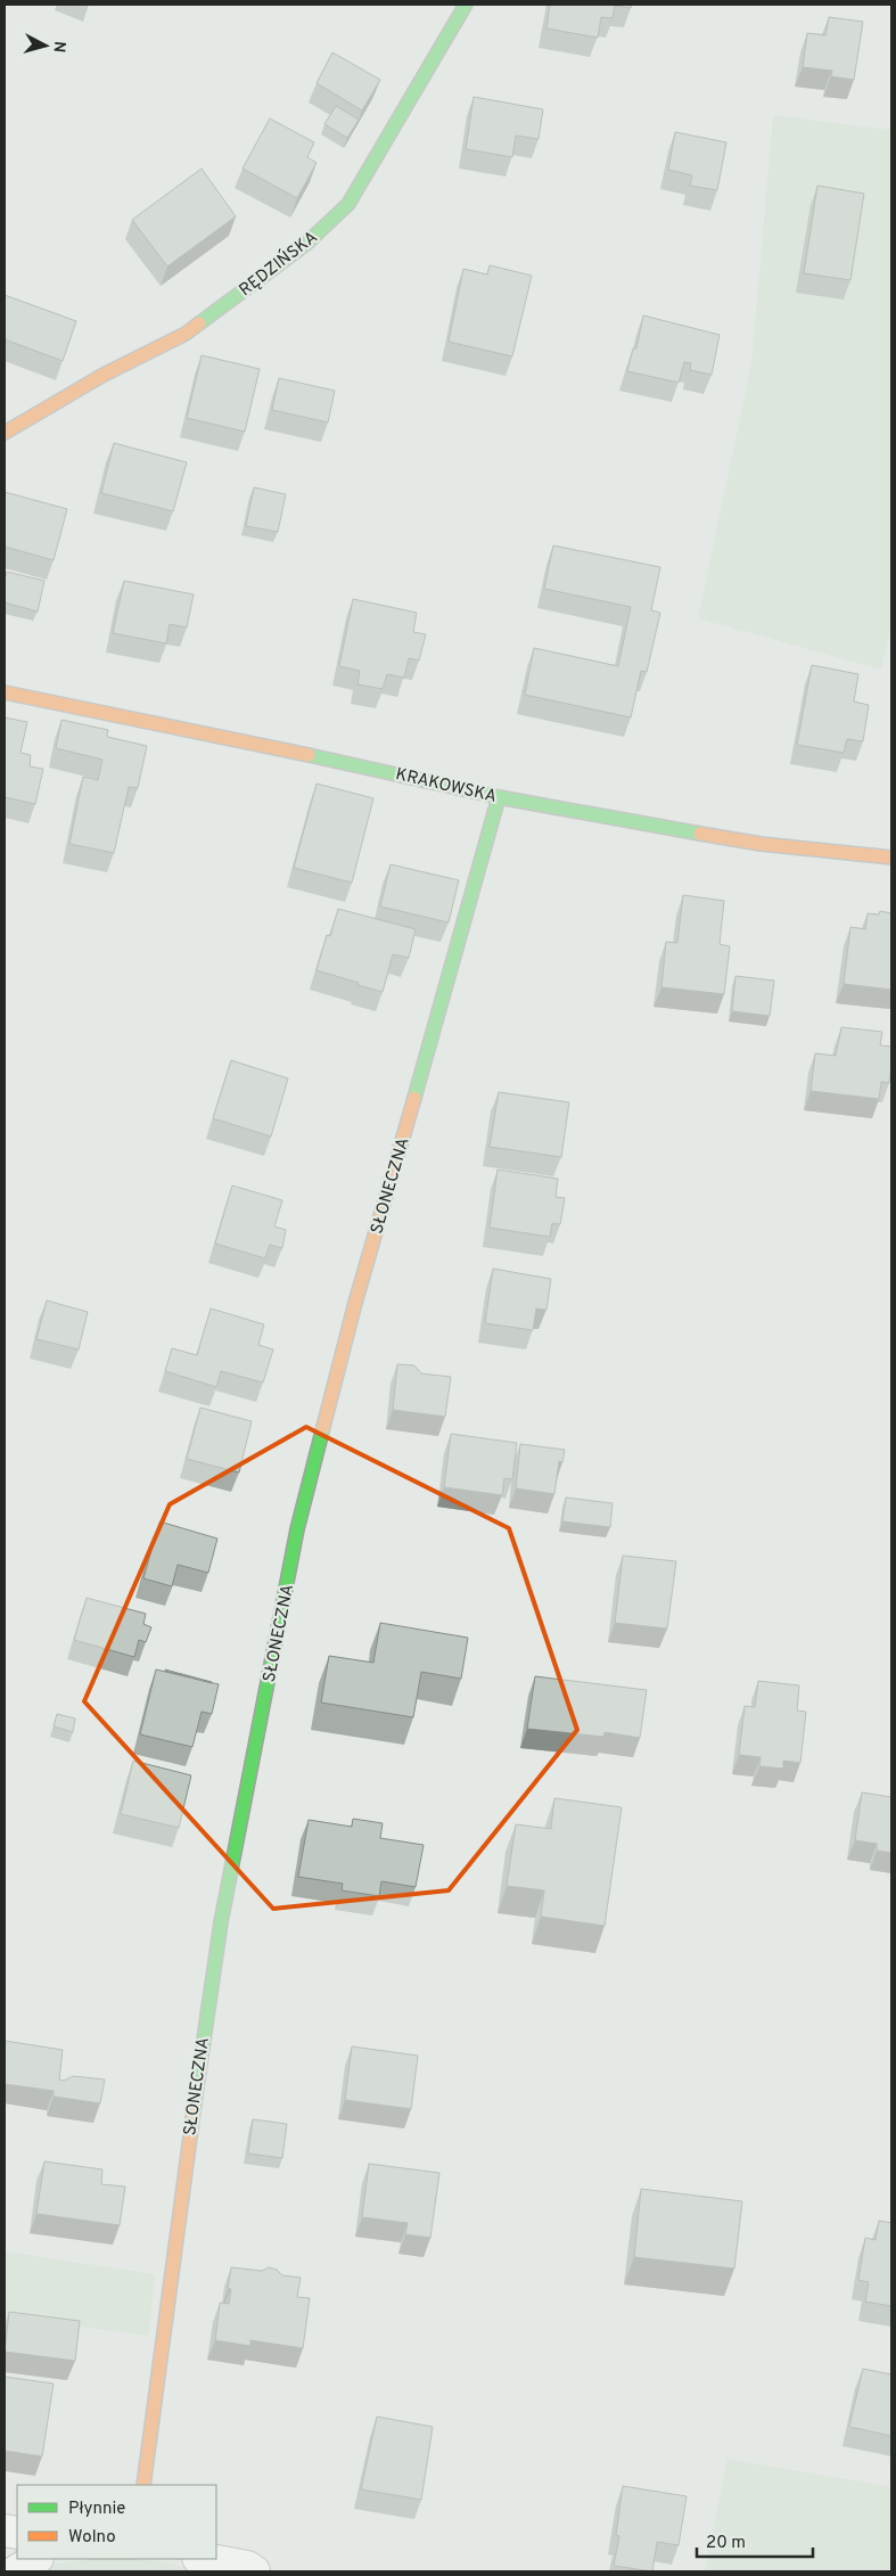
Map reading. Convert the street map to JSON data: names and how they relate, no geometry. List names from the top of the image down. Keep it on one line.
{"streets":{"street":["RĘDZIŃSKA","KRAKOWSKA","SŁONECZNA"]},"crossings":[["KRAKOWSKA","SŁONECZNA"]],"legend":["Płynnie","Wolno"],"scale_bar":"20 m","north":"right"}
